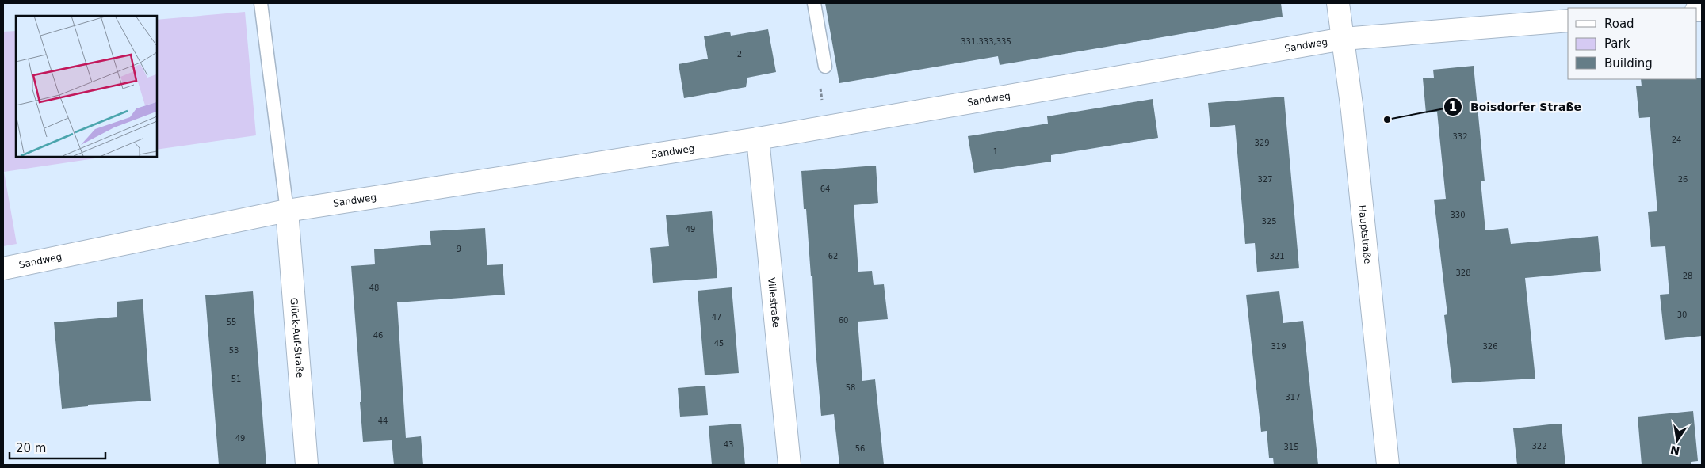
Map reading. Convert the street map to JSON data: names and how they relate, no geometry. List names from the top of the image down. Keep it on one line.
{"streets":{"street":["Sandweg","Hauptstraße","Villestraße","Glück-Auf-Straße"]},"crossings":[["Sandweg","Hauptstraße"],["Sandweg","Villestraße"],["Sandweg","Glück-Auf-Straße"]],"places":["Boisdorfer Straße"],"house_numbers":["331,333,335","2","332","24","329","1","327","26","64","330","325","49","9","62","321","328","28","48","30","47","60","55","46","45","319","326","53","51","58","317","44","49","43","322","315","56"],"legend":["Road","Park","Building"],"scale_bar":"20 m","north":"bottom"}
